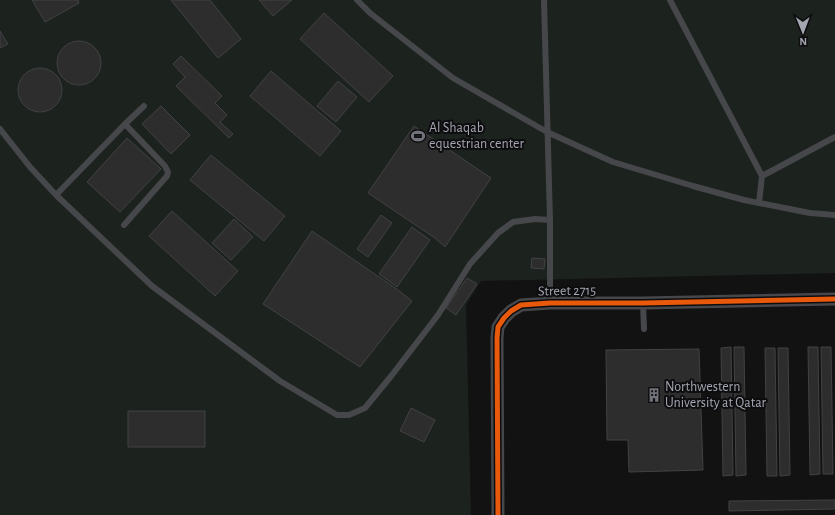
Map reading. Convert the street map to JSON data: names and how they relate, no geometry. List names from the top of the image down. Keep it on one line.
{"streets":{"street":["Street 2715"]},"places":{"sports":["Al Shaqab equestrian center"],"building":["Northwestern University at Qatar"]},"north":"bottom"}
